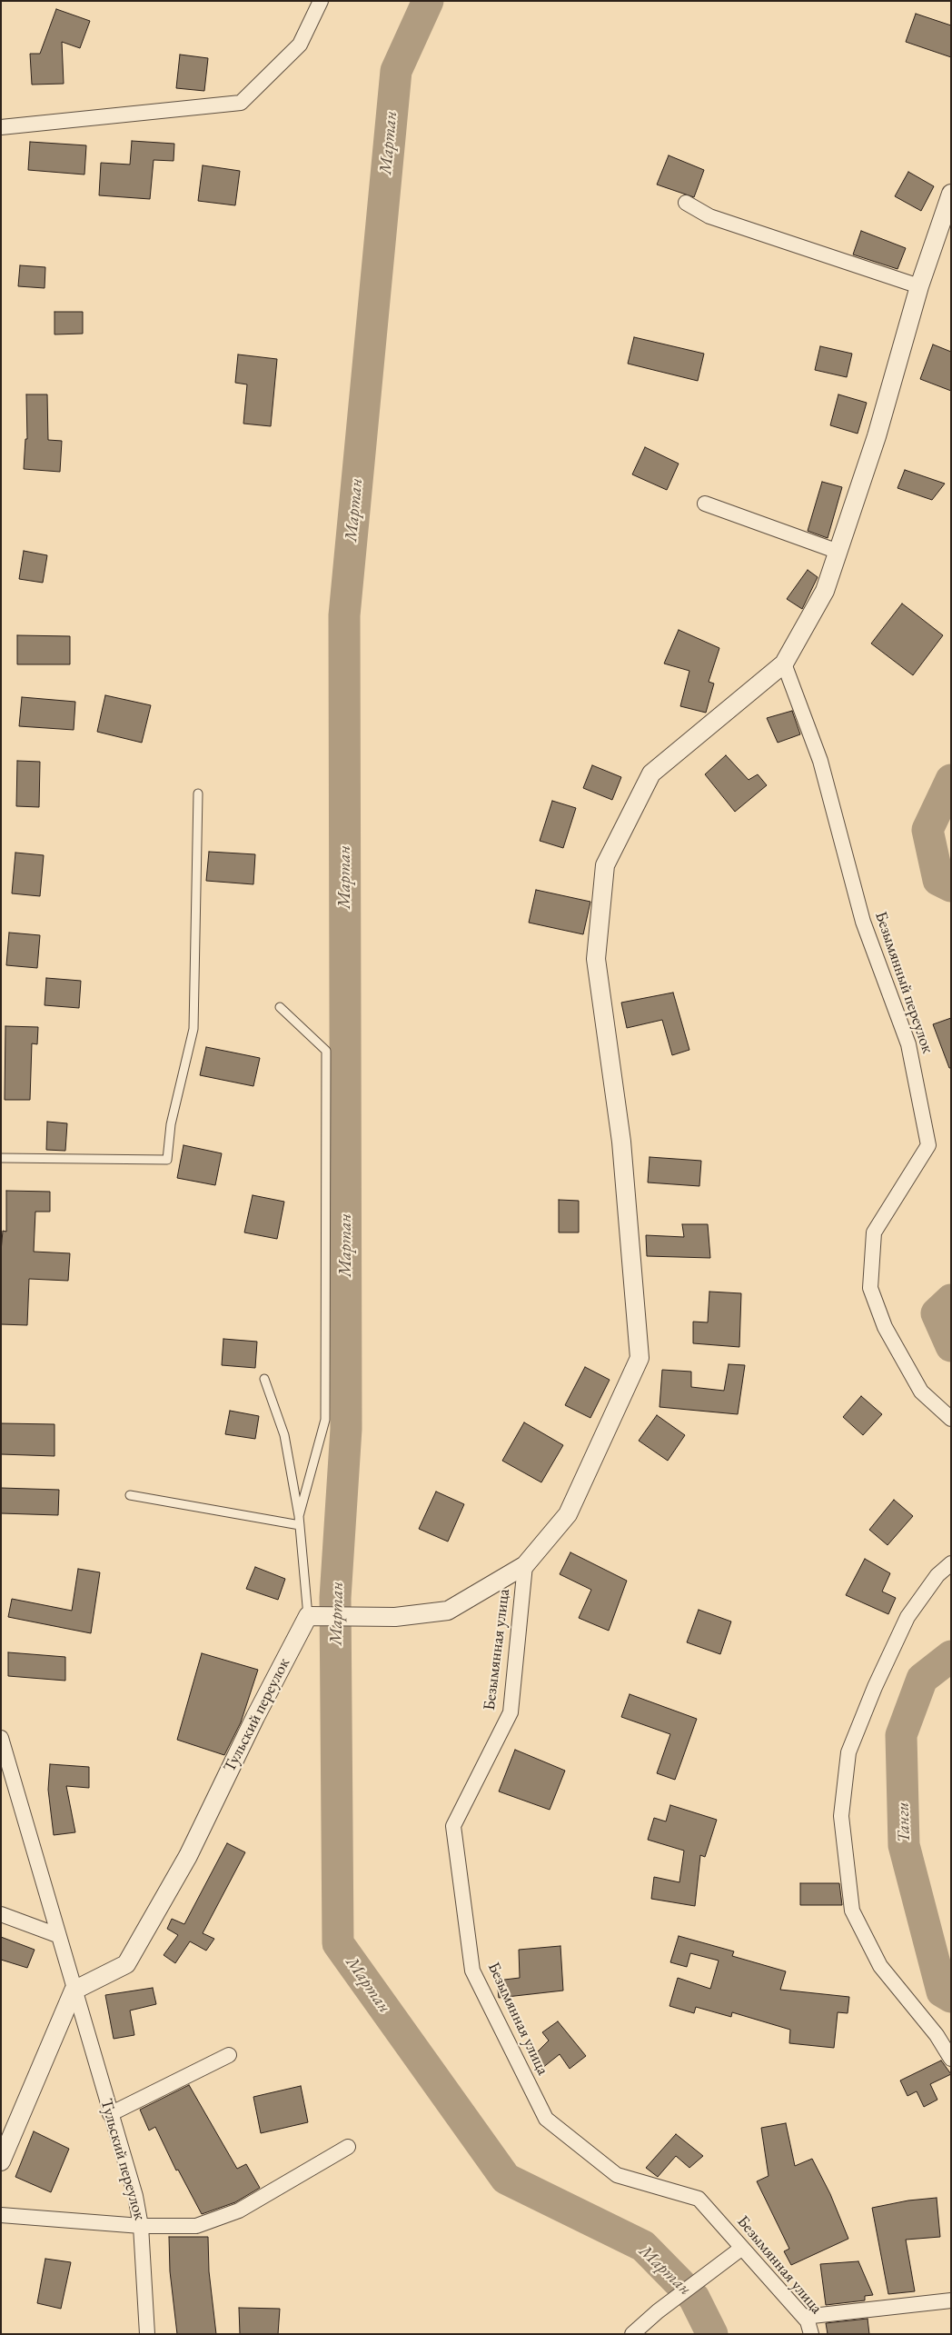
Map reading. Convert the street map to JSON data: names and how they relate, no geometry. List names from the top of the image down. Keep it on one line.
{"streets":{"street":["Безымянный переулок","Безымянная улица","Тульский переулок"]},"water":["Мартан","Танги"]}
